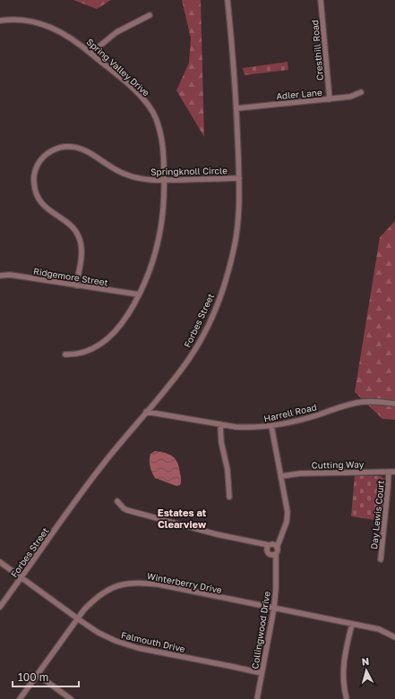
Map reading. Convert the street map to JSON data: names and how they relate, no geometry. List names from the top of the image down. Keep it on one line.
{"streets":{"street":["Cresthill Road","Spring Valley Drive","Adler Lane","Springknoll Circle","Ridgemore Street","Forbes Street","Harrell Road","Cutting Way","Day Lewis Court","Winterberry Drive","Collingwood Drive","Falmouth Drive"]},"crossings":[["Cresthill Road","Adler Lane"],["Spring Valley Drive","Springknoll Circle"],["Spring Valley Drive","Ridgemore Street"],["Adler Lane","Forbes Street"],["Springknoll Circle","Ridgemore Street"],["Springknoll Circle","Forbes Street"],["Forbes Street","Harrell Road"],["Forbes Street","Falmouth Drive"],["Cutting Way","Day Lewis Court"],["Winterberry Drive","Collingwood Drive"],["Winterberry Drive","Falmouth Drive"],["Collingwood Drive","Falmouth Drive"]],"districts":["Estates at Clearview"],"scale_bar":"100 m","north":"top"}
